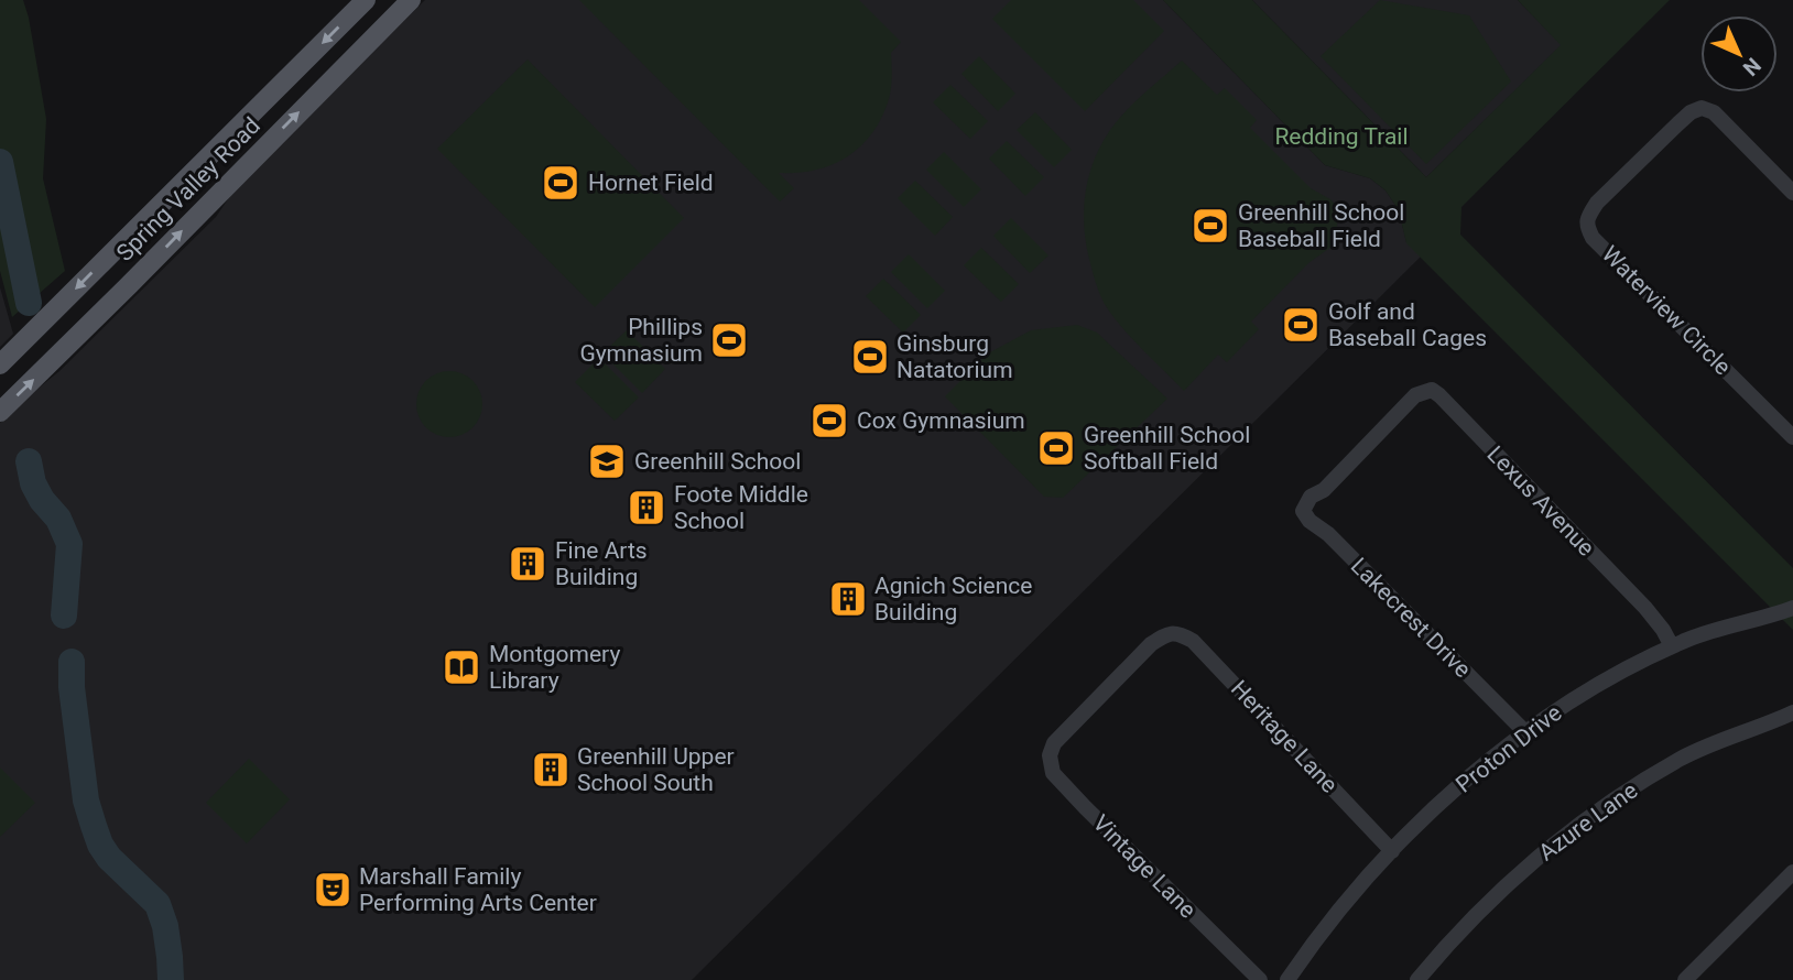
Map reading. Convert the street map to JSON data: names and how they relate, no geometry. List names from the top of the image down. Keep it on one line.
{"streets":{"main road":["Spring Valley Road"],"street":["Waterview Circle","Lexus Avenue","Lakecrest Drive","Heritage Lane","Proton Drive","Azure Lane","Vintage Lane"]},"crossings":[["Lexus Avenue","Lakecrest Drive"],["Lexus Avenue","Proton Drive"],["Lakecrest Drive","Proton Drive"],["Heritage Lane","Proton Drive"],["Heritage Lane","Vintage Lane"]],"parks":["Redding Trail"],"places":{"sports":["Hornet Field","Greenhill School Baseball Field","Golf and Baseball Cages","Phillips Gymnasium","Ginsburg Natatorium","Cox Gymnasium","Greenhill School Softball Field"],"school or university":["Greenhill School"],"building":["Foote Middle School","Fine Arts Building","Agnich Science Building","Greenhill Upper School South"],"library":["Montgomery Library"],"theatre":["Marshall Family Performing Arts Center"]},"north":"bottom right"}
